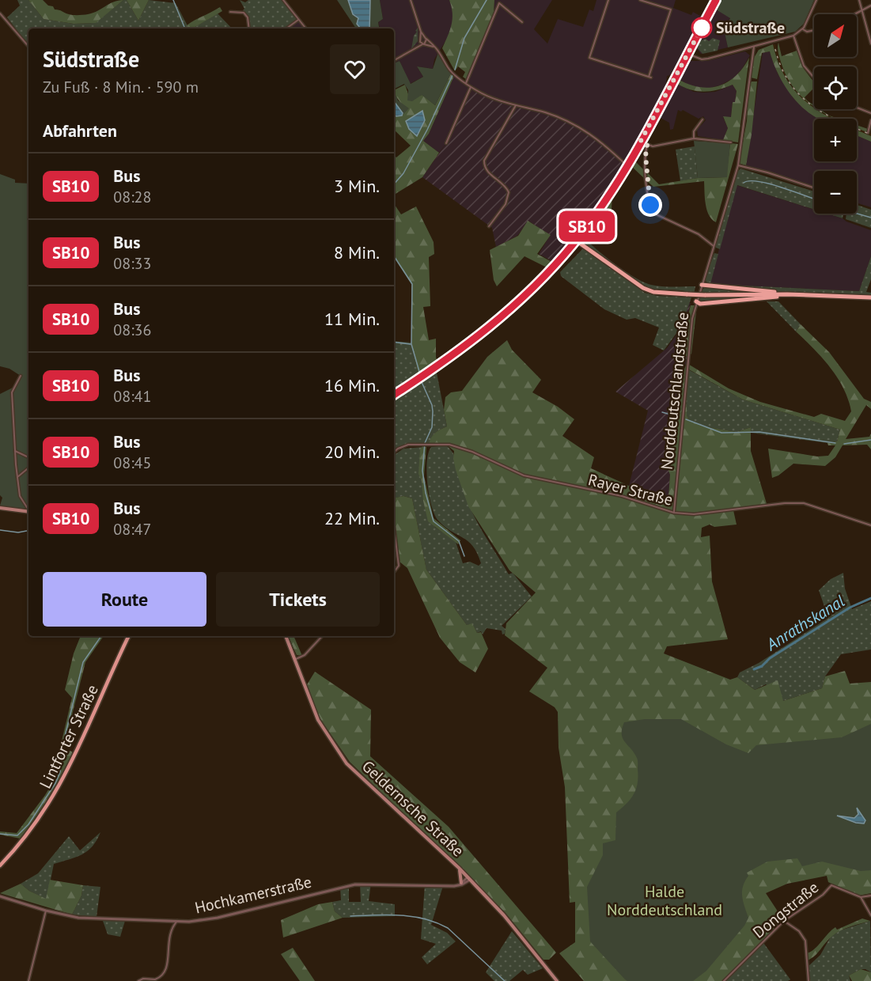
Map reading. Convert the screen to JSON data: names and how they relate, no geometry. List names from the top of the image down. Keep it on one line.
{"streets":{"main road":["Lintforter Straße","Geldernsche Straße"],"street":["Norddeutschlandstraße","Rayer Straße","Hochkamerstraße","Dongstraße"]},"crossings":[["Norddeutschlandstraße","Rayer Straße"],["Geldernsche Straße","Hochkamerstraße"]],"water":["Anrathskanal"],"parks":["Halde Norddeutschland"],"places":["Südstraße"],"lines":["bus line SB10"],"north":"top right","page":{"on_map":"SB10","map_buttons":["+","−"],"heading":[["Südstraße","Zu Fuß · 8 Min. · 590 m"],"Abfahrten"],"list":[{"mark":"SB10","name":"Bus","note":"08:28","value":"3 Min."},{"mark":"SB10","name":"Bus","note":"08:33","value":"8 Min."},{"mark":"SB10","name":"Bus","note":"08:36","value":"11 Min."},{"mark":"SB10","name":"Bus","note":"08:41","value":"16 Min."},{"mark":"SB10","name":"Bus","note":"08:45","value":"20 Min."},{"mark":"SB10","name":"Bus","note":"08:47","value":"22 Min."}],"buttons":["Route","Tickets"]}}
